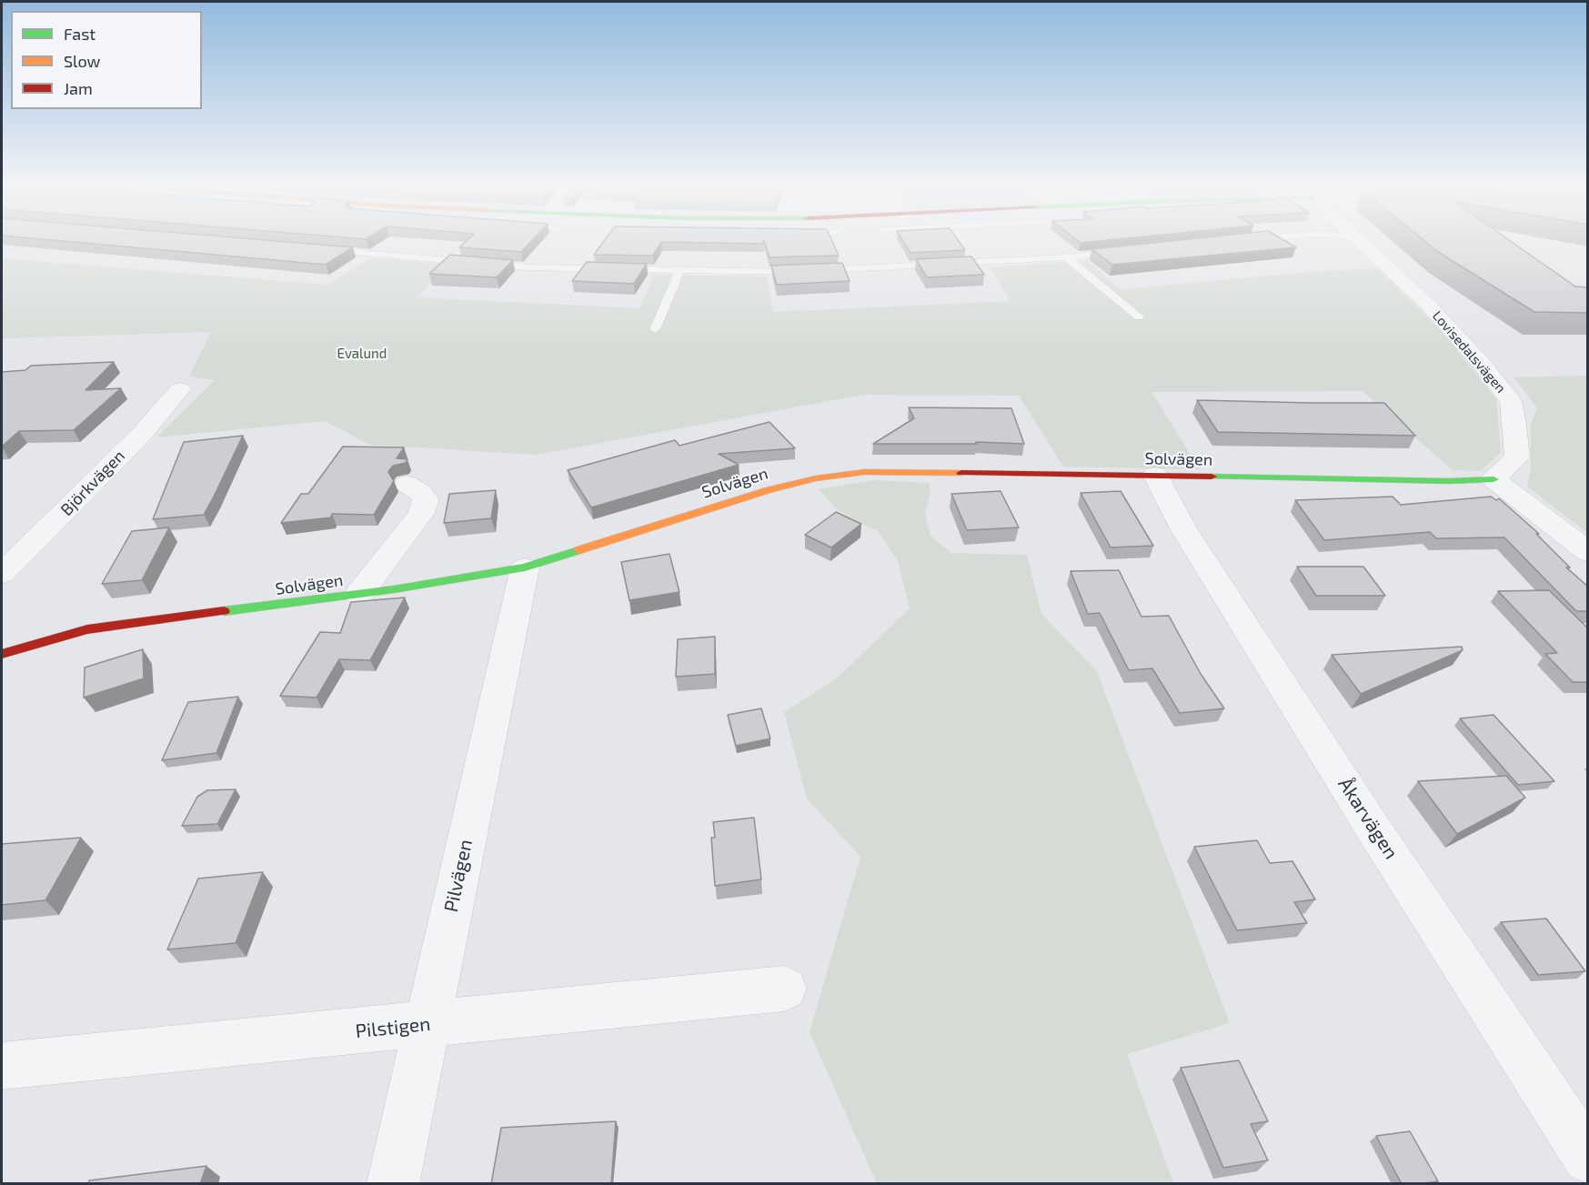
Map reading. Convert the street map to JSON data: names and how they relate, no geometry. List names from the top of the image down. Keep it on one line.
{"streets":{"street":["Lovisedalsvägen","Solvägen","Björkvägen","Åkarvägen","Pilvägen","Pilstigen"]},"crossings":[["Lovisedalsvägen","Solvägen"],["Solvägen","Åkarvägen"],["Solvägen","Pilvägen"],["Pilvägen","Pilstigen"]],"parks":["Evalund"],"legend":["Fast","Slow","Jam"]}
